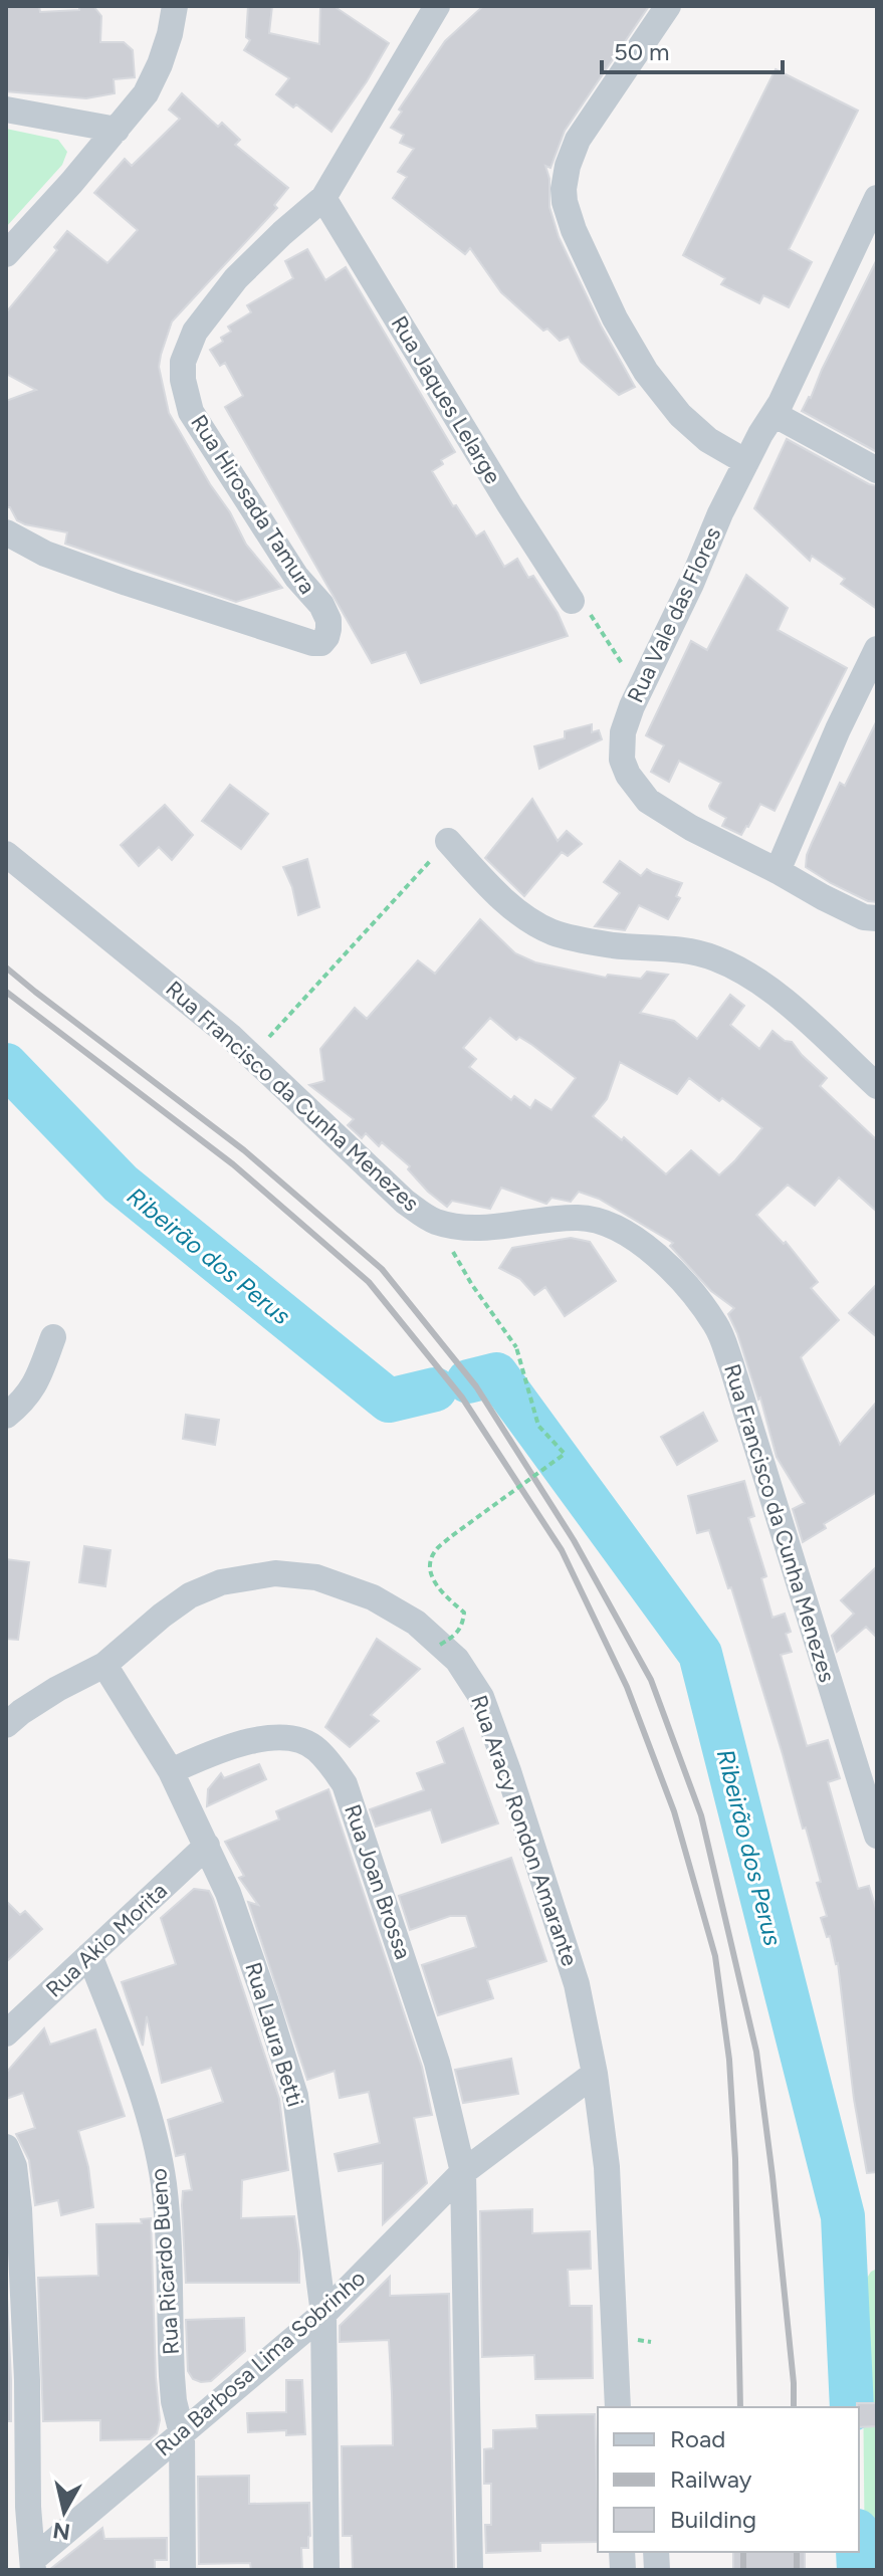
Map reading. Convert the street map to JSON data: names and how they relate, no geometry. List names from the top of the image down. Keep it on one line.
{"streets":{"street":["Rua Jaques Lelarge","Rua Hirosada Tamura","Rua Vale das Flores","Rua Francisco da Cunha Menezes","Rua Aracy Rondon Amarante","Rua Joan Brossa","Rua Akio Morita","Rua Laura Betti","Rua Ricardo Bueno","Rua Barbosa Lima Sobrinho"]},"crossings":[["Rua Jaques Lelarge","Rua Hirosada Tamura"],["Rua Aracy Rondon Amarante","Rua Barbosa Lima Sobrinho"],["Rua Joan Brossa","Rua Laura Betti"],["Rua Joan Brossa","Rua Barbosa Lima Sobrinho"],["Rua Akio Morita","Rua Laura Betti"],["Rua Akio Morita","Rua Ricardo Bueno"],["Rua Laura Betti","Rua Barbosa Lima Sobrinho"],["Rua Ricardo Bueno","Rua Barbosa Lima Sobrinho"]],"water":["Ribeirão dos Perus"],"legend":["Road","Railway","Building"],"scale_bar":"50 m","north":"bottom"}
